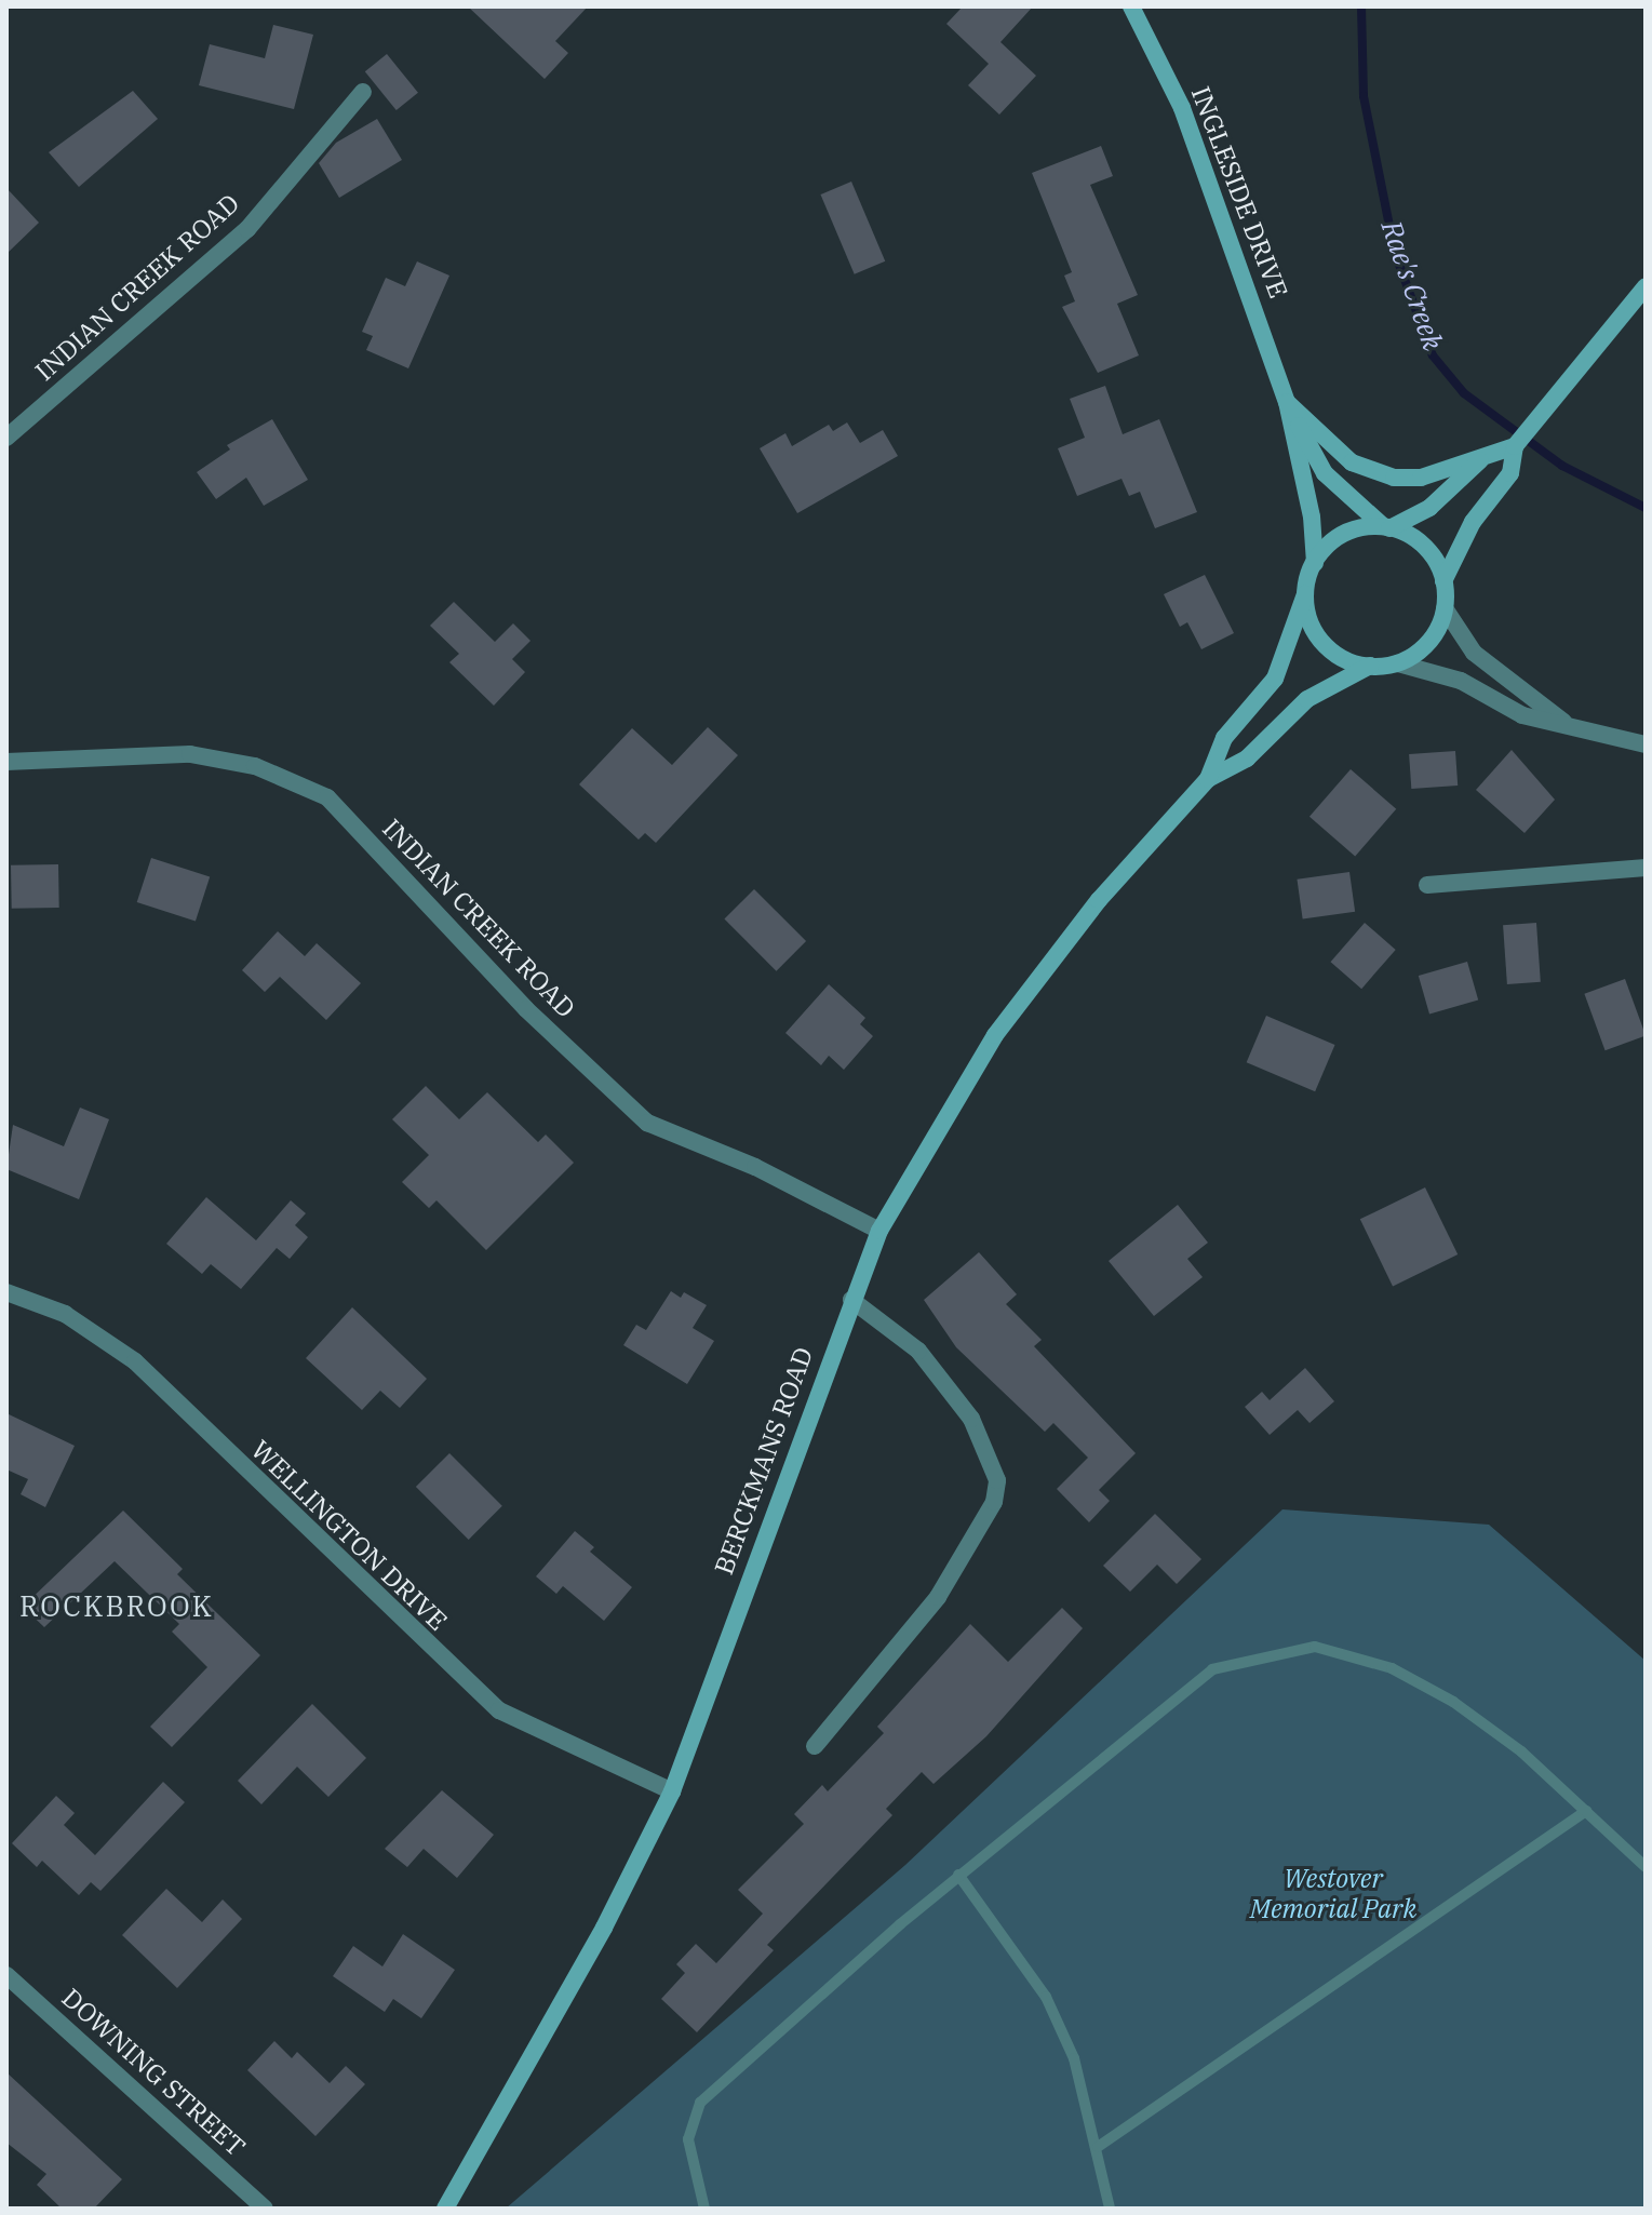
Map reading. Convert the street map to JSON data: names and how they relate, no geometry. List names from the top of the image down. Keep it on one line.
{"streets":{"main road":["INGLESIDE DRIVE","BERCKMANS ROAD"],"street":["INDIAN CREEK ROAD","WELLINGTON DRIVE","DOWNING STREET"]},"crossings":[["INGLESIDE DRIVE","BERCKMANS ROAD"],["INDIAN CREEK ROAD","BERCKMANS ROAD"],["BERCKMANS ROAD","WELLINGTON DRIVE"]],"districts":["ROCKBROOK"],"water":["Rae's Creek"],"parks":["Westover Memorial Park"]}
